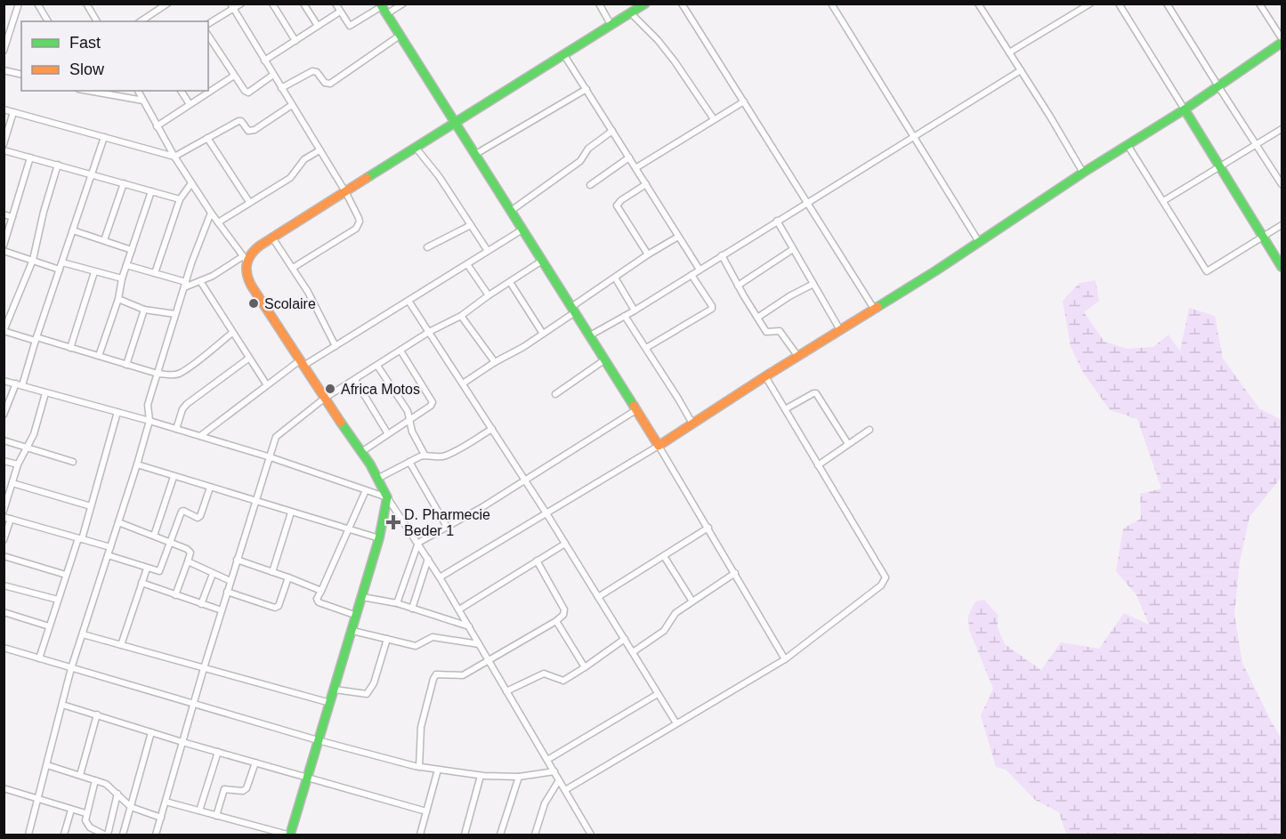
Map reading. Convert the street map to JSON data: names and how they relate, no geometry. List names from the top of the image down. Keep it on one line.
{"places":{"other":["Scolaire","Africa Motos"],"health":["D. Pharmecie Beder 1"]},"legend":["Fast","Slow"]}
